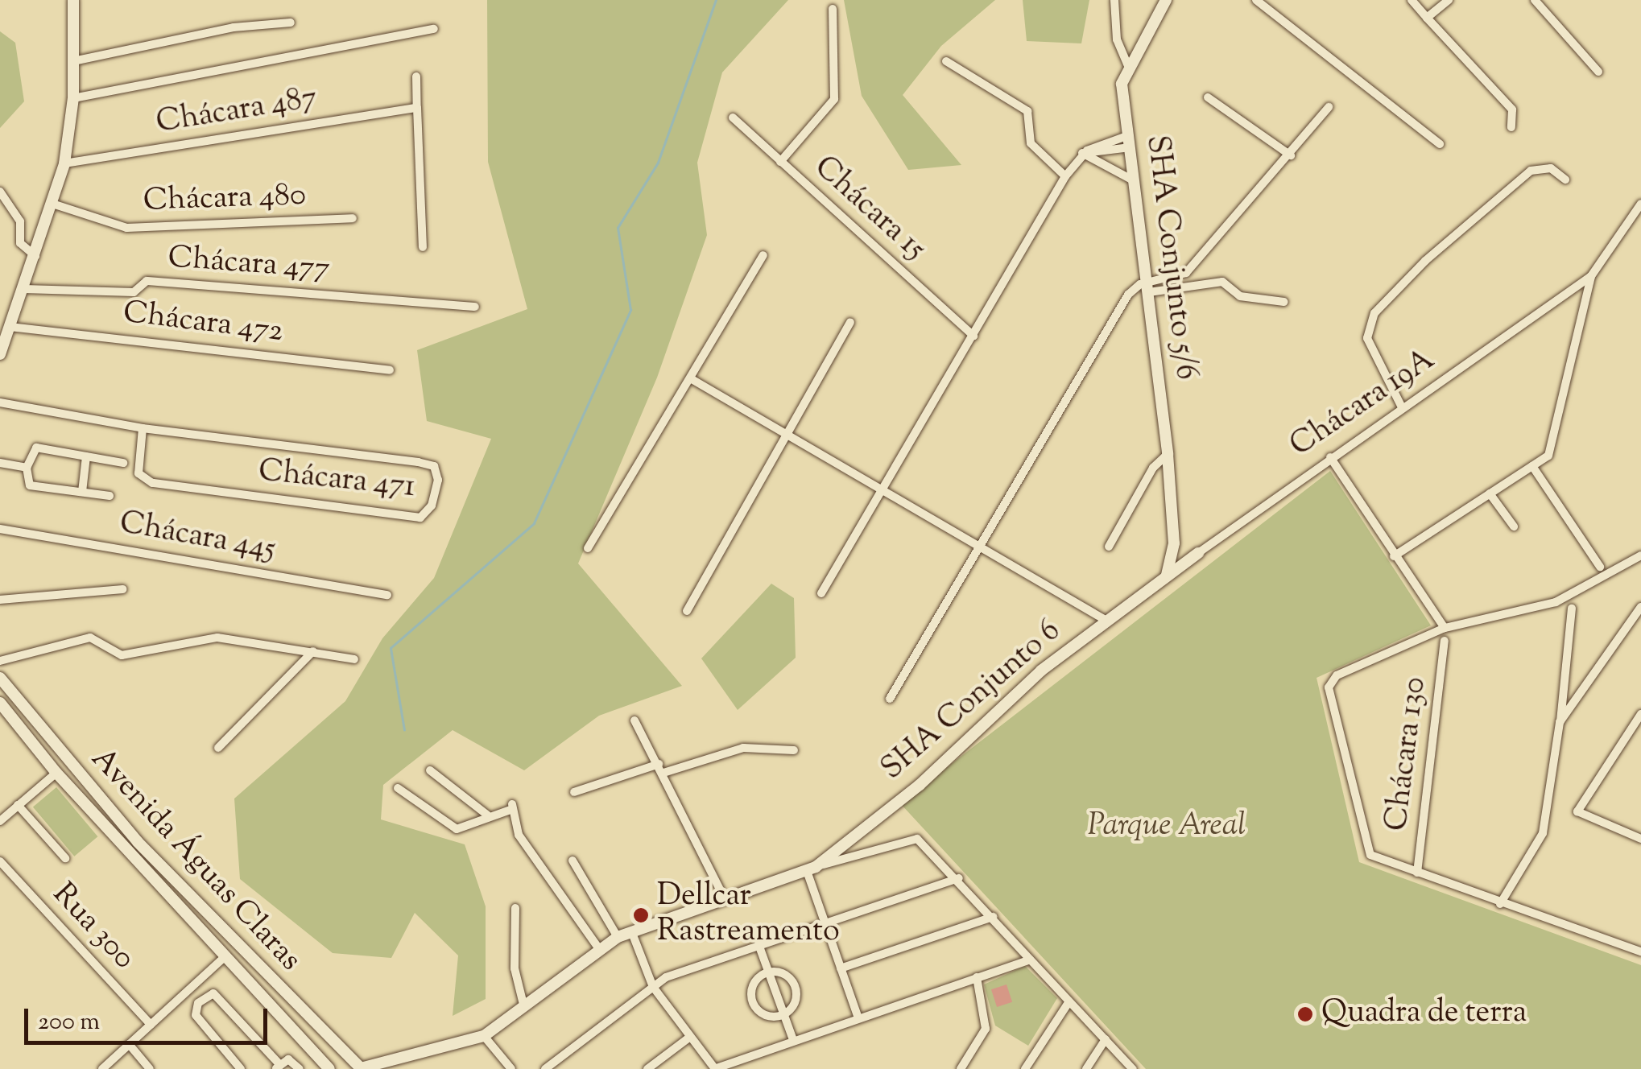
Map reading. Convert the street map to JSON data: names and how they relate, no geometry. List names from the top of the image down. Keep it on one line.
{"streets":{"street":["Chácara 487","Chácara 480","Chácara 15","SHA Conjunto 5/6","Chácara 477","Chácara 472","Chácara 19A","Chácara 471","Chácara 445","SHA Conjunto 6","Chácara 130","Avenida Águas Claras","Rua 300"]},"crossings":[["SHA Conjunto 5/6","Chácara 19A"],["SHA Conjunto 5/6","SHA Conjunto 6"],["Chácara 19A","SHA Conjunto 6"],["SHA Conjunto 6","Avenida Águas Claras"]],"parks":["Parque Areal"],"places":["Dellcar Rastreamento","Quadra de terra"],"scale_bar":"200 m"}
